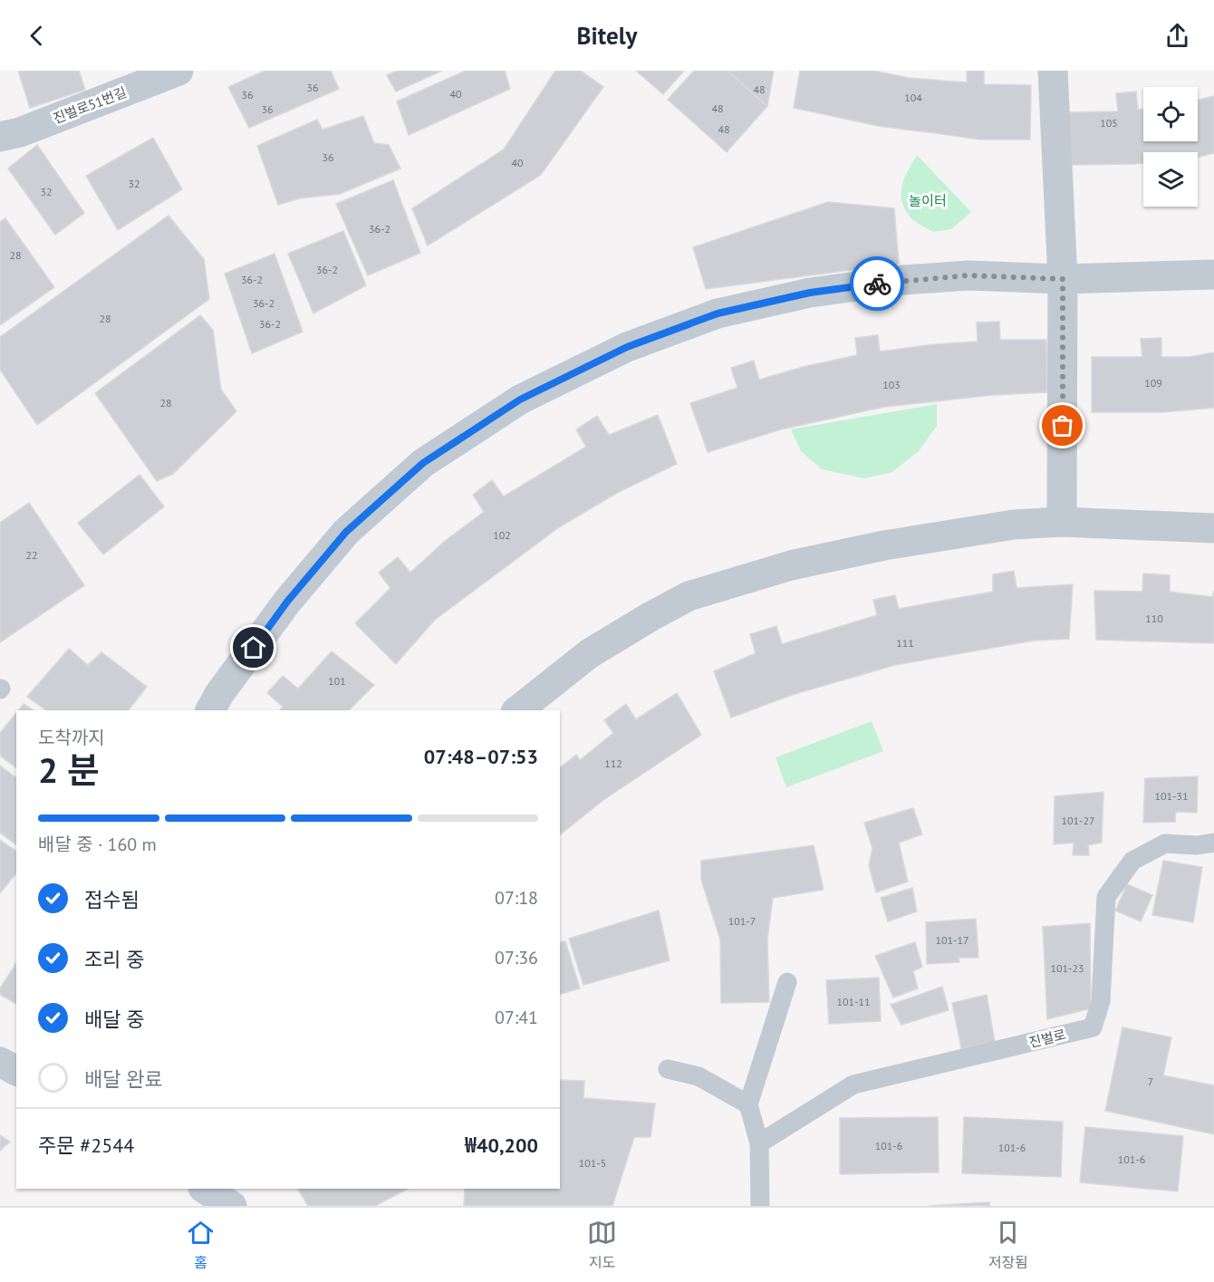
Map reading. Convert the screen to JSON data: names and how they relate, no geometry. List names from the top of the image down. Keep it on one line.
{"streets":{"street":["진벌로51번길"],"lane":["진벌로"]},"parks":["놀이터"],"house_numbers":["36","48","40","36","104","48","36","105","48","36","40","32","32","36-2","28","36-2","36-2","36-2","28","36-2","109","103","28","102","22","110","111","101","112","101-31","101-27","101-7","101-17","101-23","101-11","7","101-6","101-6","101-6","101-5"],"page":{"header":"Bitely","heading":["2 분","도착까지","07:48–07:53"],"panel":["주문 #2544","₩40,200"],"bar":"배달 중 · 160 m","list":[["접수됨","07:18"],["조리 중","07:36"],["배달 중","07:41"],"배달 완료"],"tabs":["홈","지도","저장됨"]}}
